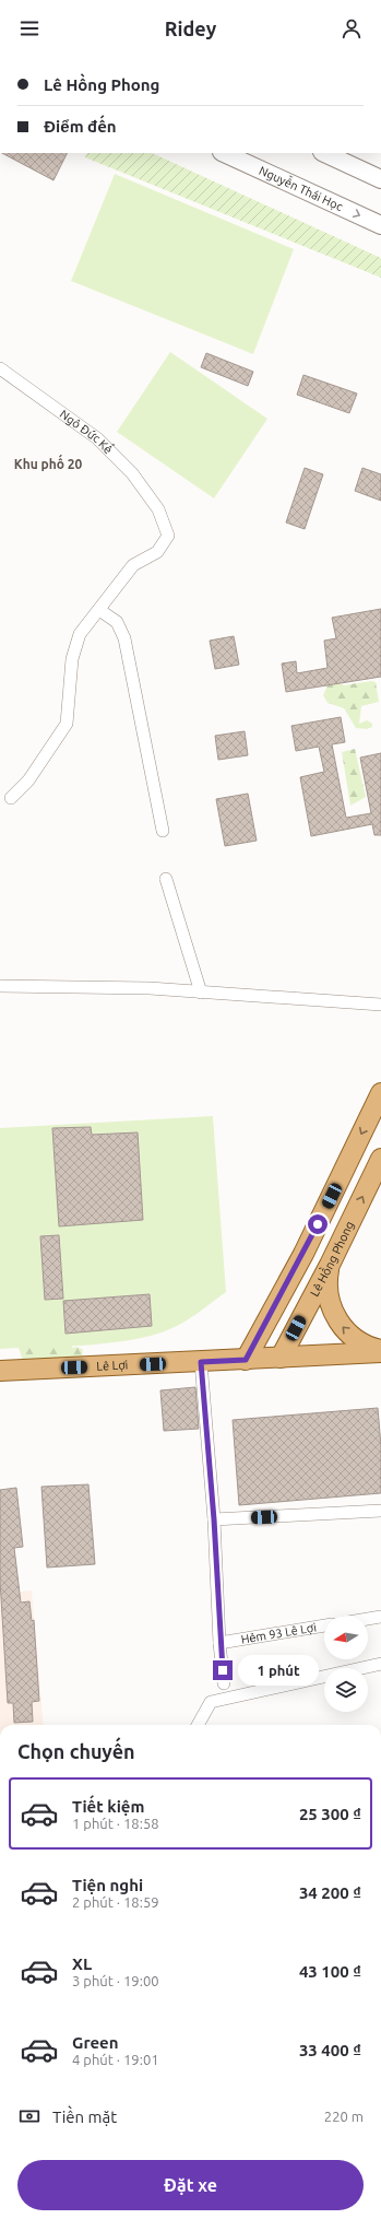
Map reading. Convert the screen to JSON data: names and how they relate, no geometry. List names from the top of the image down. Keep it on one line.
{"streets":{"main road":["Nguyễn Thái Học","Lê Hồng Phong","Lê Lợi"],"street":["Ngô Đức Kế","Hẻm 93 Lê Lợi"]},"crossings":[["Lê Hồng Phong","Lê Lợi"]],"districts":["Khu phố 20"],"north":"left","page":{"header":"Ridey","banner":["Lê Hồng Phong","Điểm đến"],"bubble":"1 phút","heading":"Chọn chuyến","list":[{"name":"Tiết kiệm","note":"1 phút · 18:58","value":"25 300 ₫"},{"name":"Tiện nghi","note":"2 phút · 18:59","value":"34 200 ₫"},{"name":"XL","note":"3 phút · 19:00","value":"43 100 ₫"},{"name":"Green","note":"4 phút · 19:01","value":"33 400 ₫"}],"pay":["Tiền mặt","220 m"],"buttons":"Đặt xe"}}
